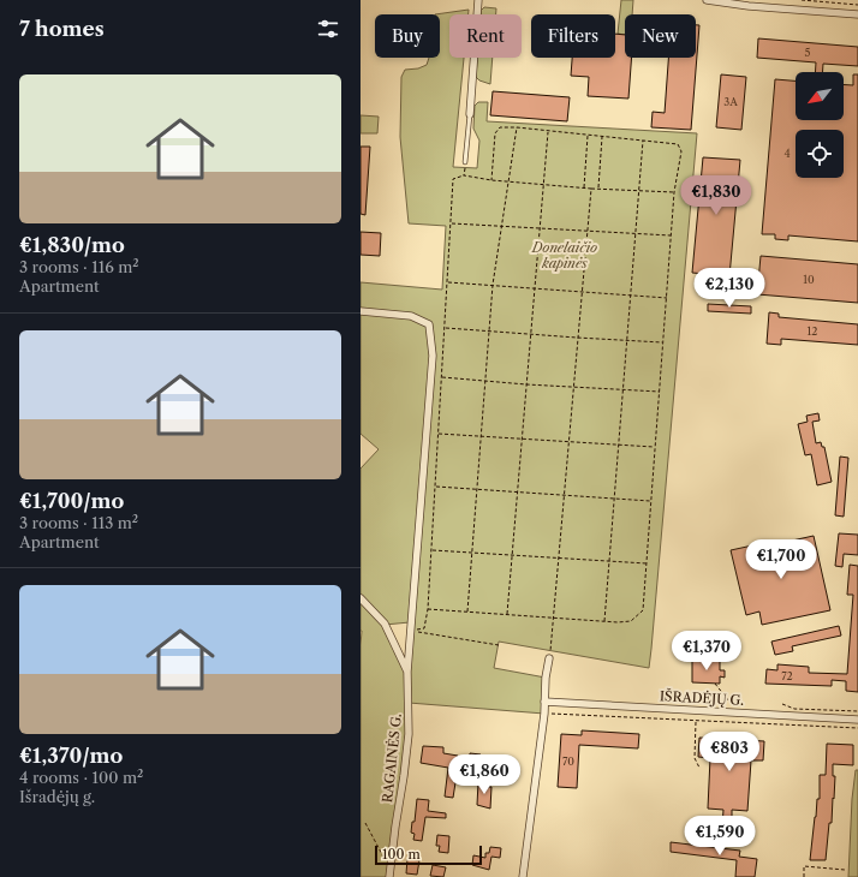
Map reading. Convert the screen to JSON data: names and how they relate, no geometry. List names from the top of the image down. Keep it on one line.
{"streets":{"street":["IŠRADĖJŲ G.","RAGAINĖS G."]},"parks":["Donelaičio kapinės"],"house_numbers":["5","3A","4","10","12","72","70"],"scale_bar":"100 m","north":"bottom left","page":{"heading":"7 homes","chip":["Buy","Rent","Filters","New"],"list":[{"name":"€1,830/mo","note":"3 rooms · 116 m² · Apartment"},{"name":"€1,700/mo","note":"3 rooms · 113 m² · Apartment"},{"name":"€1,370/mo","note":"4 rooms · 100 m² · Išradėjų g."}],"price":["€1,830","€2,130","€1,700","€1,370","€803","€1,860","€1,590"],"scale":"100 m"}}
